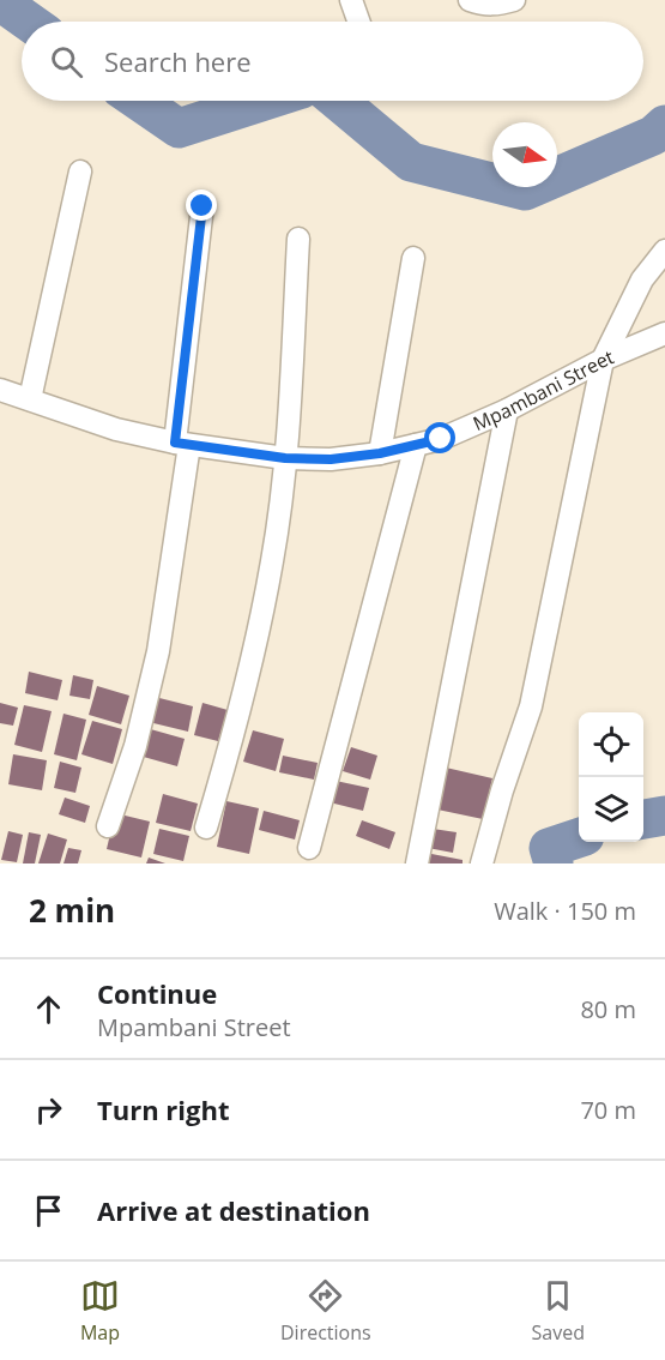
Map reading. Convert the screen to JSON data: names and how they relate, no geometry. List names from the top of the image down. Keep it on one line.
{"streets":{"street":["Mpambani Street"]},"north":"right","page":{"search":"Search here","heading":["2 min","Walk · 150 m"],"list":[["Continue","Mpambani Street","80 m"],["Turn right","70 m"],"Arrive at destination"],"nav":["Map","Directions","Saved"]}}
